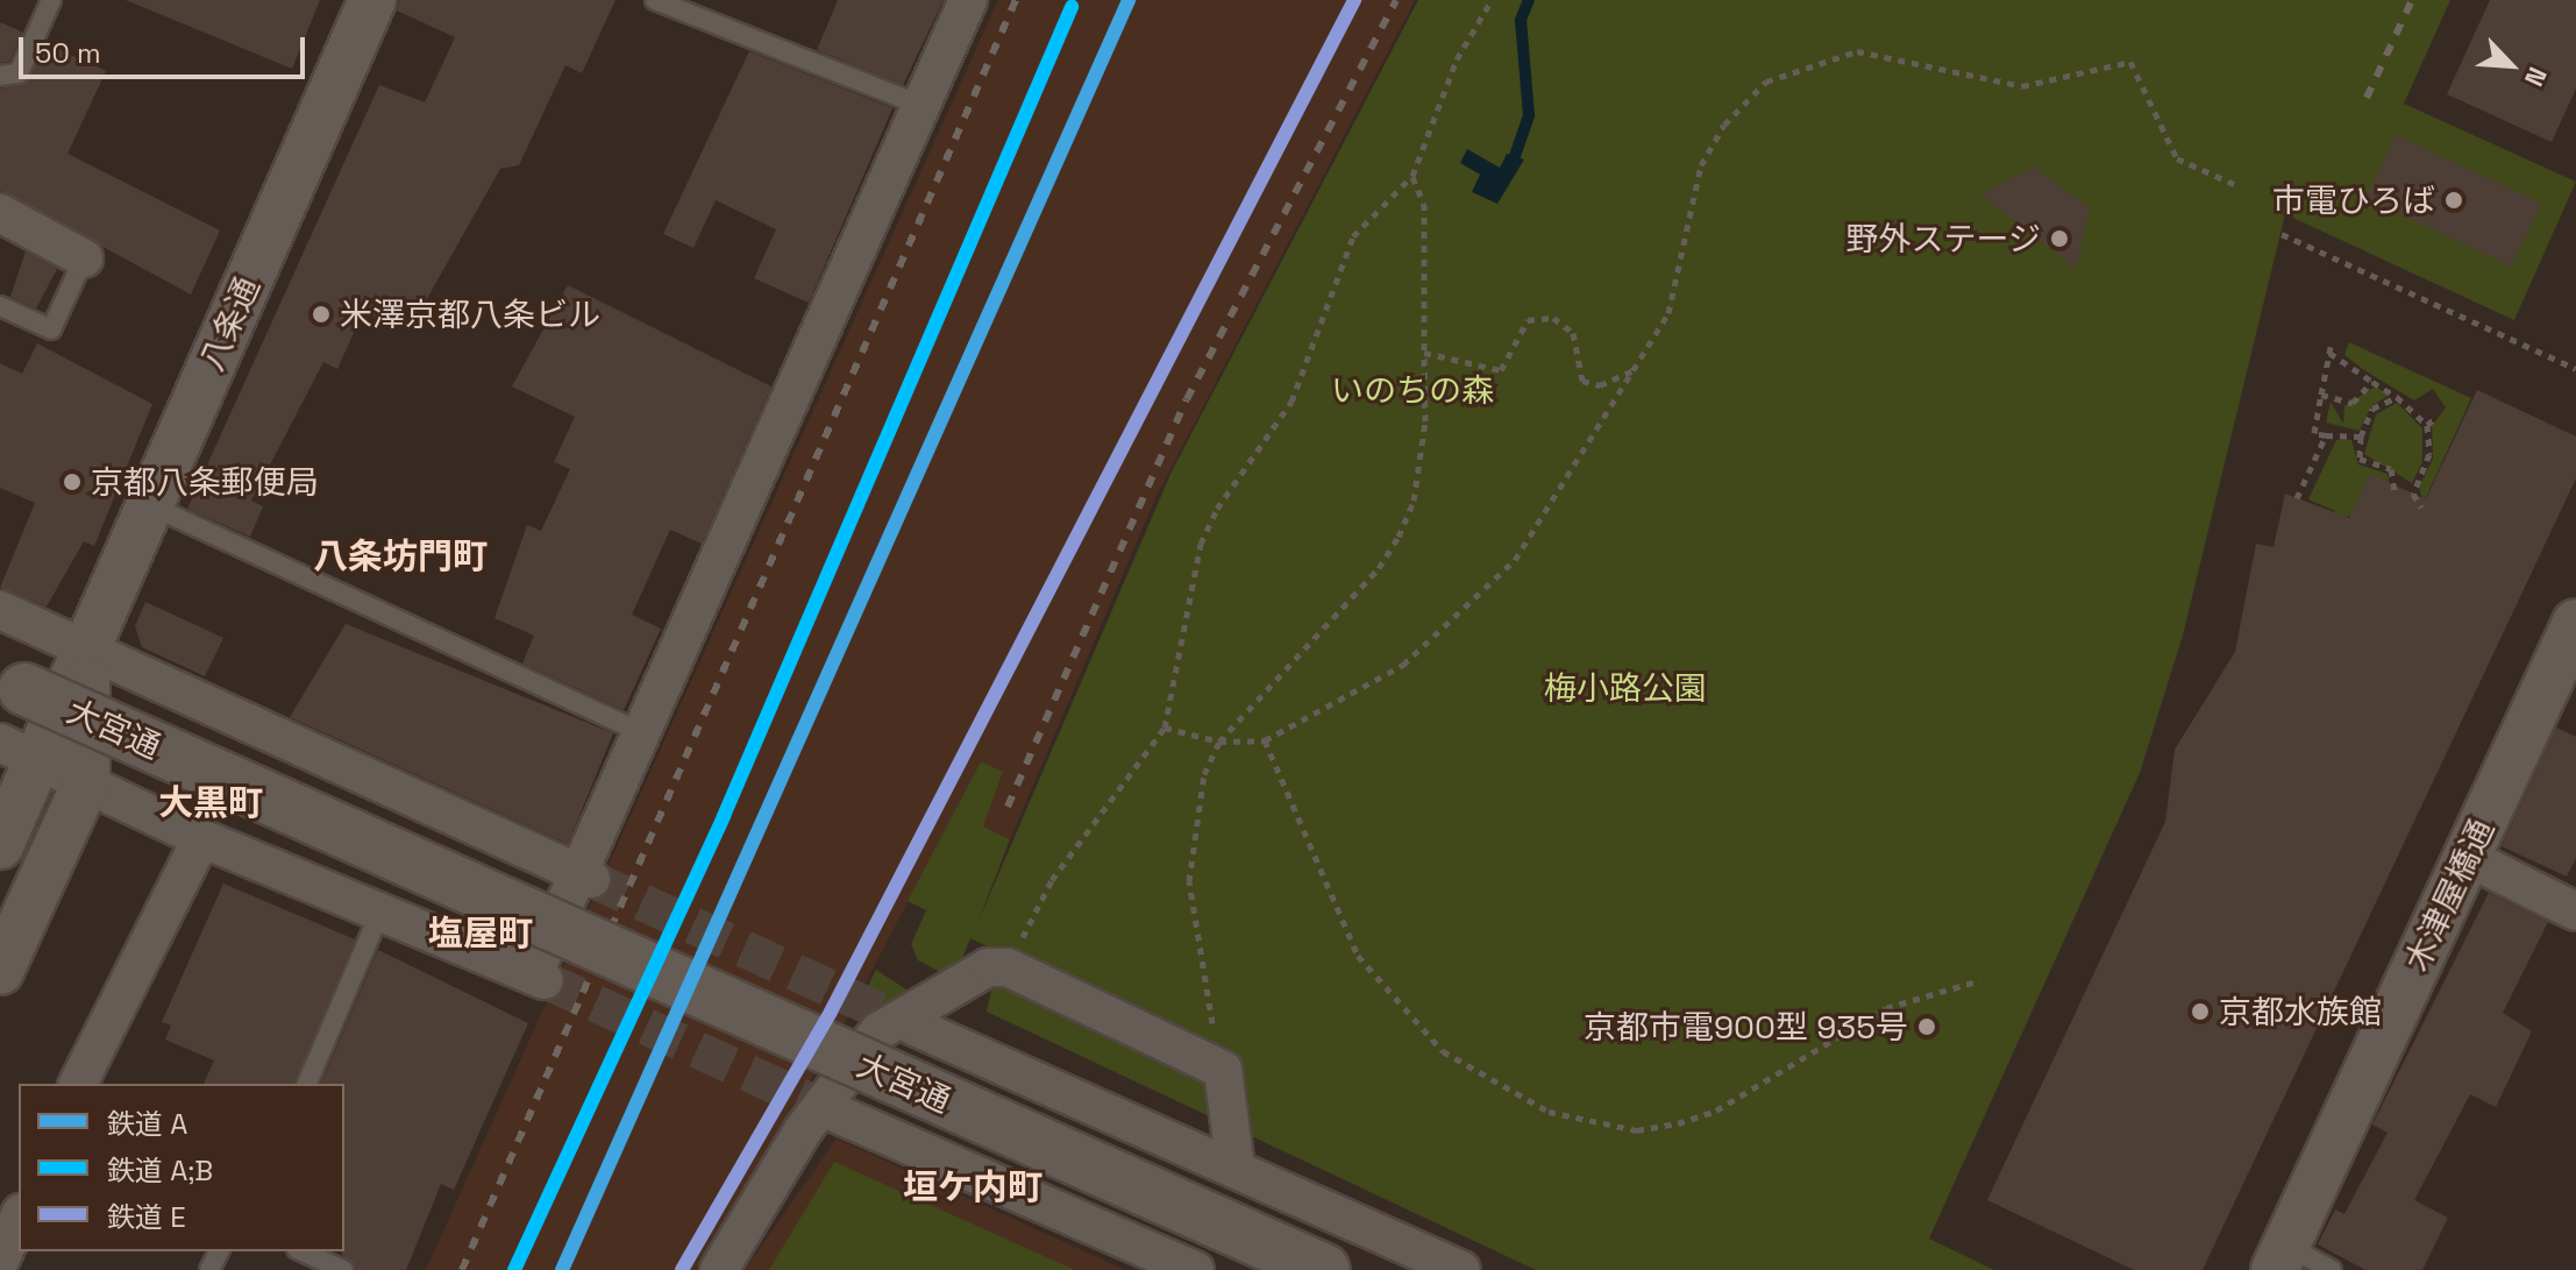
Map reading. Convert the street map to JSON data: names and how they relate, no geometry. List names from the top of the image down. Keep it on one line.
{"streets":{"main road":["大宮通"],"street":["八条通","木津屋橋通"]},"districts":["八条坊門町","大黒町","塩屋町","垣ケ内町"],"parks":["いのちの森","梅小路公園"],"places":["市電ひろば","野外ステージ","米澤京都八条ビル","京都八条郵便局","京都水族館","京都市電900型 935号"],"lines":["rail line A","rail line E","rail line A;B"],"legend":["鉄道 A","鉄道 A;B","鉄道 E"],"scale_bar":"50 m","north":"bottom right"}
